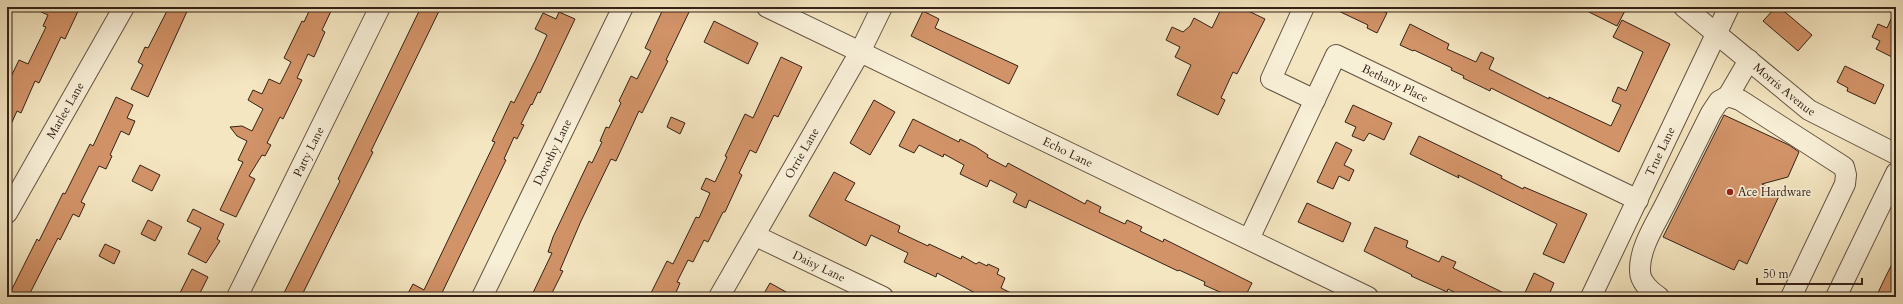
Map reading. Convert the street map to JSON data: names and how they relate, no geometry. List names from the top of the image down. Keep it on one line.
{"streets":{"street":["Bethany Place","Morris Avenue","Marlee Lane","Patty Lane","Dorothy Lane","Echo Lane","True Lane","Orrie Lane","Daisy Lane"]},"crossings":[["Bethany Place","Echo Lane"],["Bethany Place","True Lane"],["Morris Avenue","True Lane"],["Echo Lane","Orrie Lane"],["Orrie Lane","Daisy Lane"]],"places":["Ace Hardware"],"scale_bar":"50 m"}
